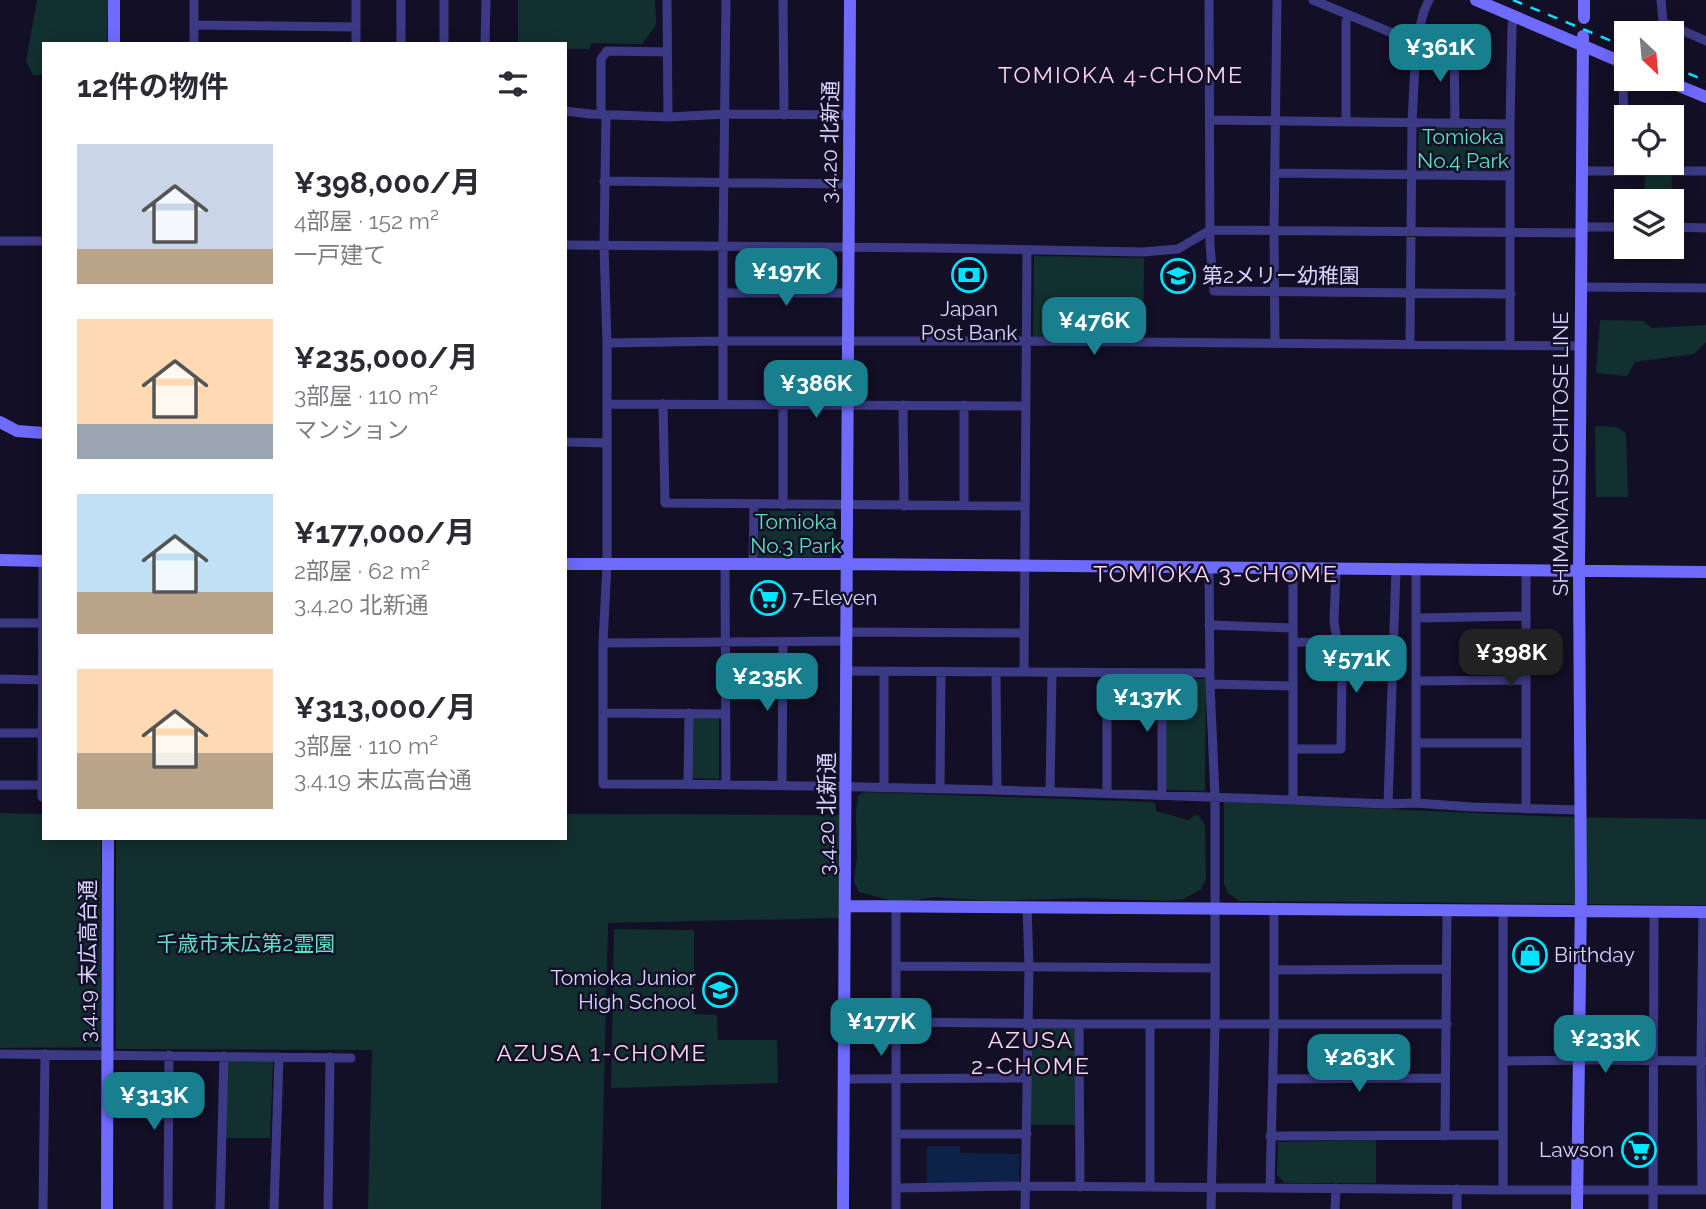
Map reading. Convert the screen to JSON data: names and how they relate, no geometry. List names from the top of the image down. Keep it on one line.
{"streets":{"street":["3.4.20 北新通","SHIMAMATSU CHITOSE LINE","3.4.19 末広高台通"]},"districts":["TOMIOKA 4-CHOME","TOMIOKA 3-CHOME","AZUSA 2-CHOME","AZUSA 1-CHOME"],"parks":["Tomioka No.4 Park","Tomioka No.3 Park","千歳市末広第2霊園"],"places":{"bank":["Japan Post Bank"],"school or university":["第2メリー幼稚園","Tomioka Junior High School"],"supermarket":["7-Eleven","Lawson"],"shop":["Birthday"]},"north":"bottom right","page":{"price":["¥361K","¥197K","¥476K","¥386K","¥398K","¥571K","¥235K","¥137K","¥177K","¥233K","¥263K","¥313K"],"heading":"12件の物件","list":[{"name":"¥398,000/月","note":"4部屋 · 152 m² · 一戸建て"},{"name":"¥235,000/月","note":"3部屋 · 110 m² · マンション"},{"name":"¥177,000/月","note":"2部屋 · 62 m² · 3.4.20 北新通"},{"name":"¥313,000/月","note":"3部屋 · 110 m² · 3.4.19 末広高台通"}]}}
